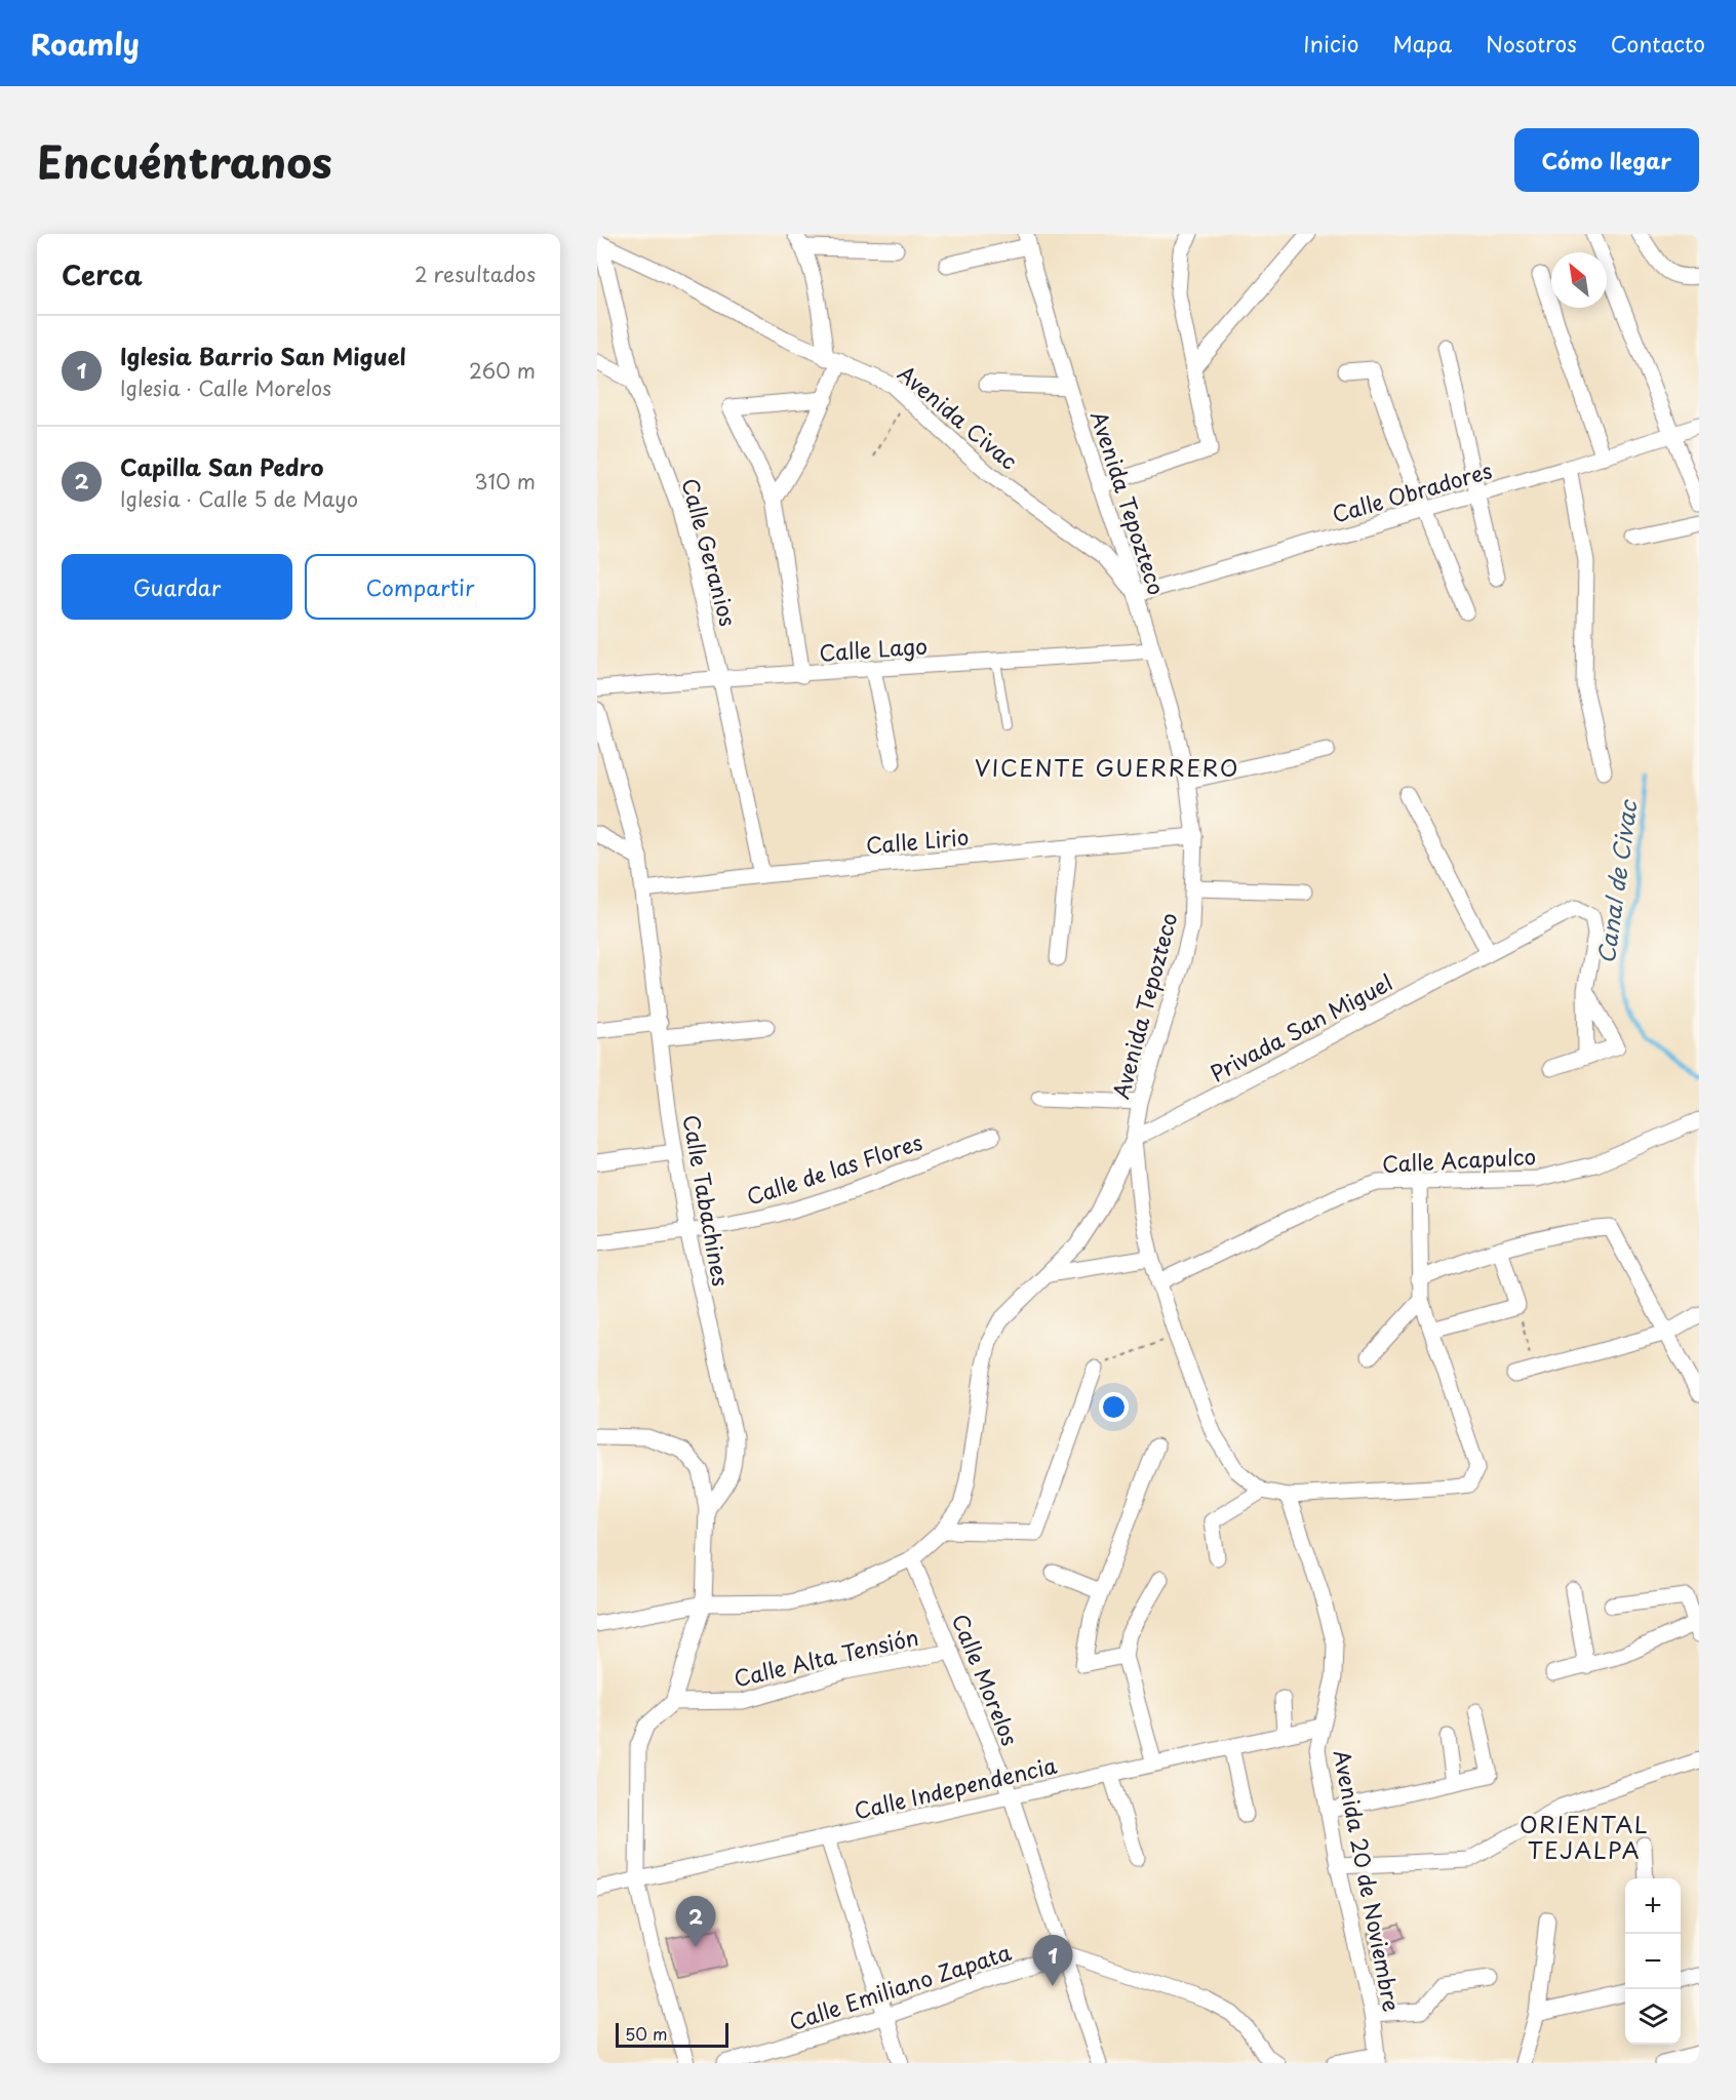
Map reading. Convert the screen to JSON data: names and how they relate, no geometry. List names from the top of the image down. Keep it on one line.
{"streets":{"street":["Avenida Civac","Calle Obradores","Avenida Tepozteco","Calle Geranios","Calle Lago","Calle Lirio","Privada San Miguel","Calle Acapulco","Calle de las Flores","Calle Tabachines","Calle Alta Tensión","Calle Morelos","Calle Independencia","Avenida 20 de Noviembre","Calle Emiliano Zapata"]},"crossings":[["Avenida Civac","Calle Obradores"],["Avenida Civac","Avenida Tepozteco"],["Avenida Civac","Calle Geranios"],["Calle Obradores","Avenida Tepozteco"],["Avenida Tepozteco","Calle Lago"],["Avenida Tepozteco","Calle Lirio"],["Avenida Tepozteco","Privada San Miguel"],["Avenida Tepozteco","Calle Morelos"],["Calle Geranios","Calle Lago"],["Calle Geranios","Calle Lirio"],["Calle Lirio","Calle Tabachines"],["Calle de las Flores","Calle Tabachines"],["Calle Alta Tensión","Calle Morelos"],["Calle Morelos","Calle Independencia"],["Calle Morelos","Calle Emiliano Zapata"],["Calle Independencia","Avenida 20 de Noviembre"]],"districts":["VICENTE GUERRERO","ORIENTAL TEJALPA"],"water":["Canal de Civac"],"scale_bar":"50 m","north":"top left","page":{"header":"Roamly","nav":["Inicio","Mapa","Nosotros","Contacto"],"title":"Encuéntranos","buttons":["Cómo llegar",["Guardar","Compartir"]],"heading":["Cerca","2 resultados"],"list":[{"mark":"1","name":"Iglesia Barrio San Miguel","note":"Iglesia · Calle Morelos","value":"260 m"},{"mark":"2","name":"Capilla San Pedro","note":"Iglesia · Calle 5 de Mayo","value":"310 m"}],"map_buttons":["+","−"],"pins":["2","1"],"scale":"50 m"}}
